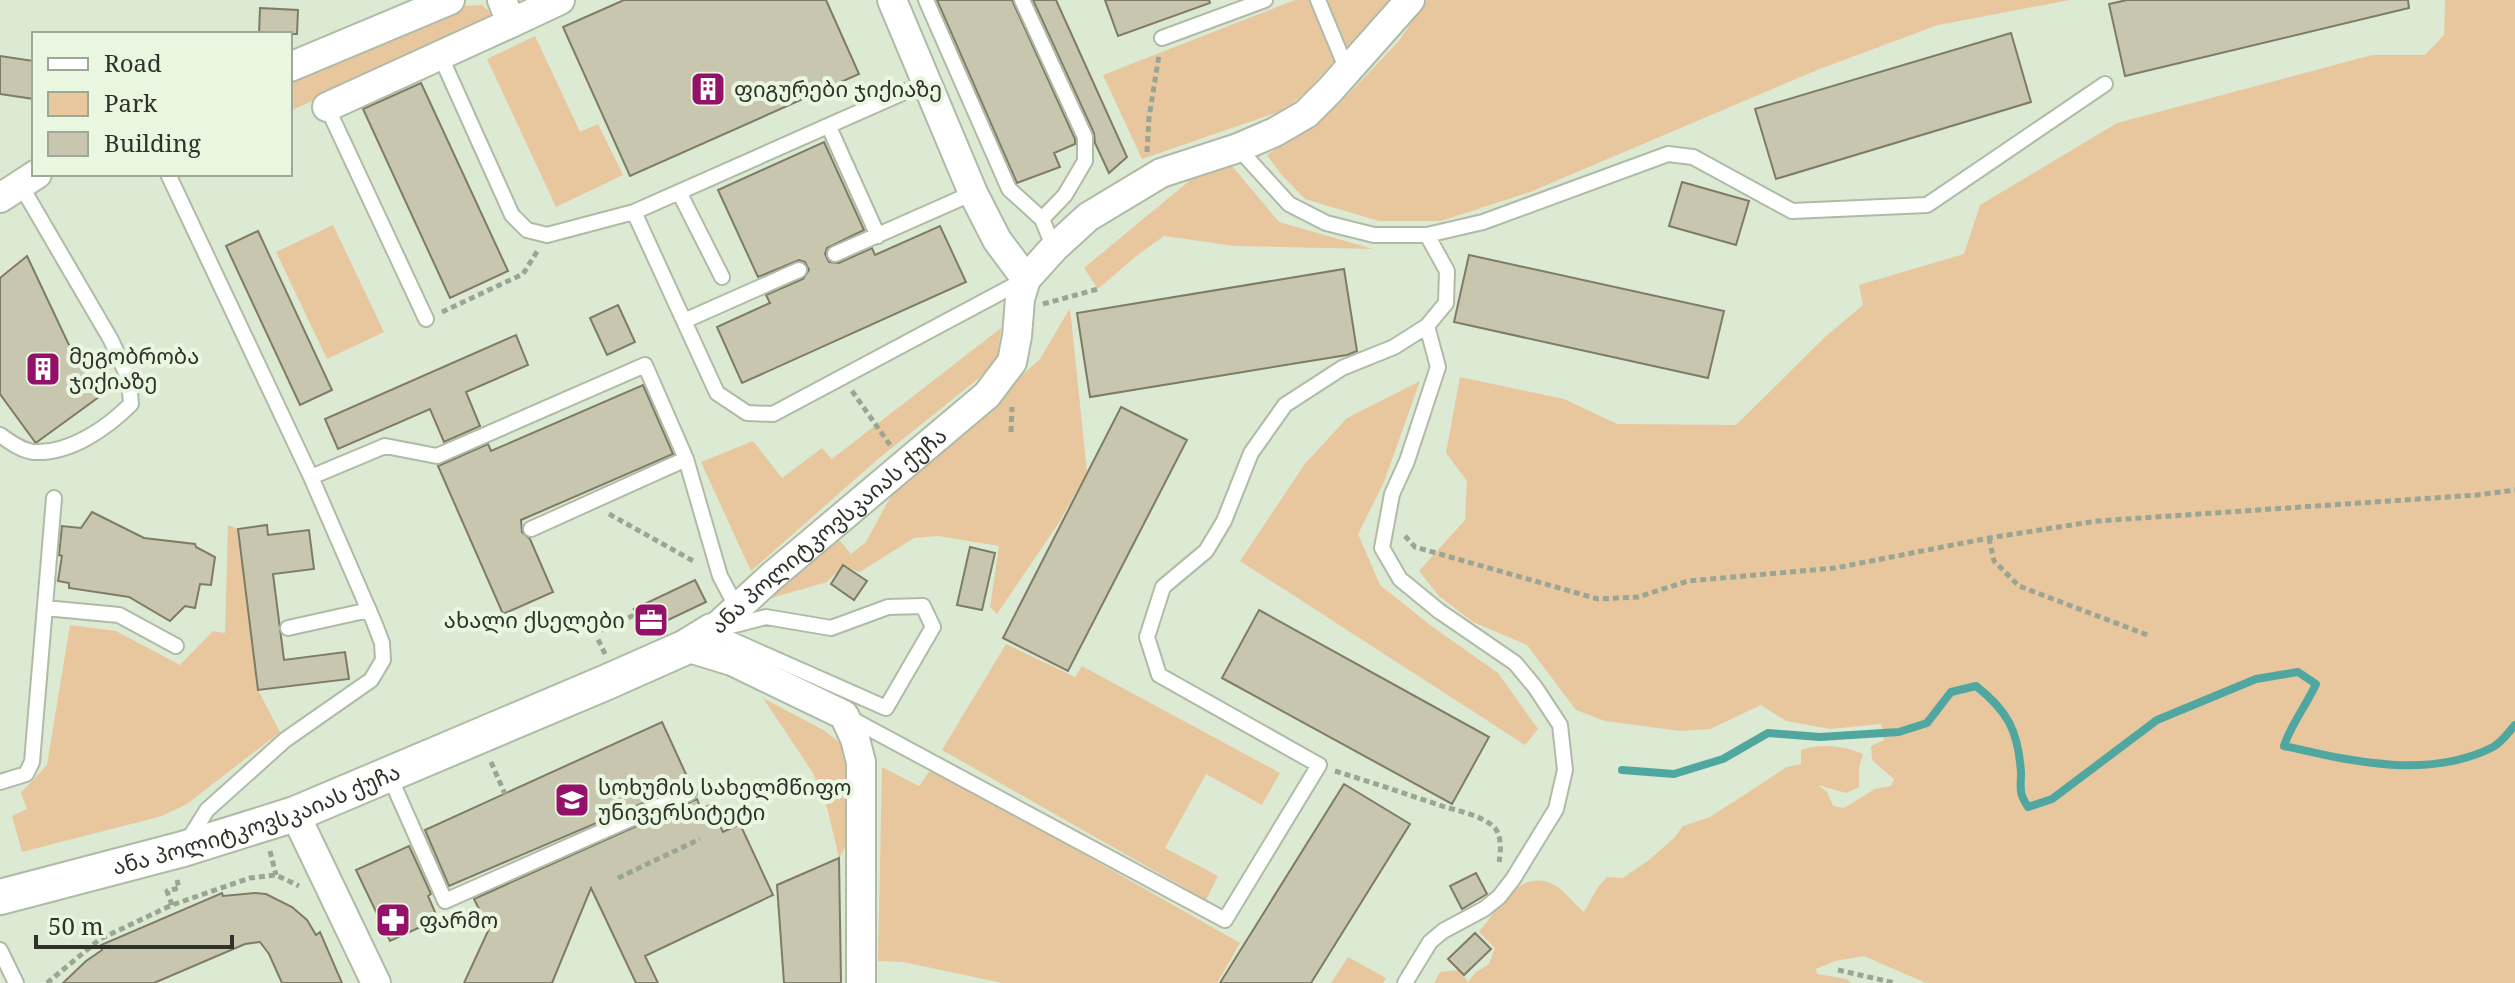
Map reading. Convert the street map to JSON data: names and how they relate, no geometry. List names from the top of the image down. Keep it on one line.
{"streets":{"street":["ანა პოლიტკოვსკაიას ქუჩა"]},"places":{"building":["ფიგურები ჯიქიაზე","მეგობრობა ჯიქიაზე"],"office":["ახალი ქსელები"],"school or university":["სოხუმის სახელმწიფო უნივერსიტეტი"],"pharmacy":["ფარმო"]},"legend":["Road","Park","Building"],"scale_bar":"50 m"}
